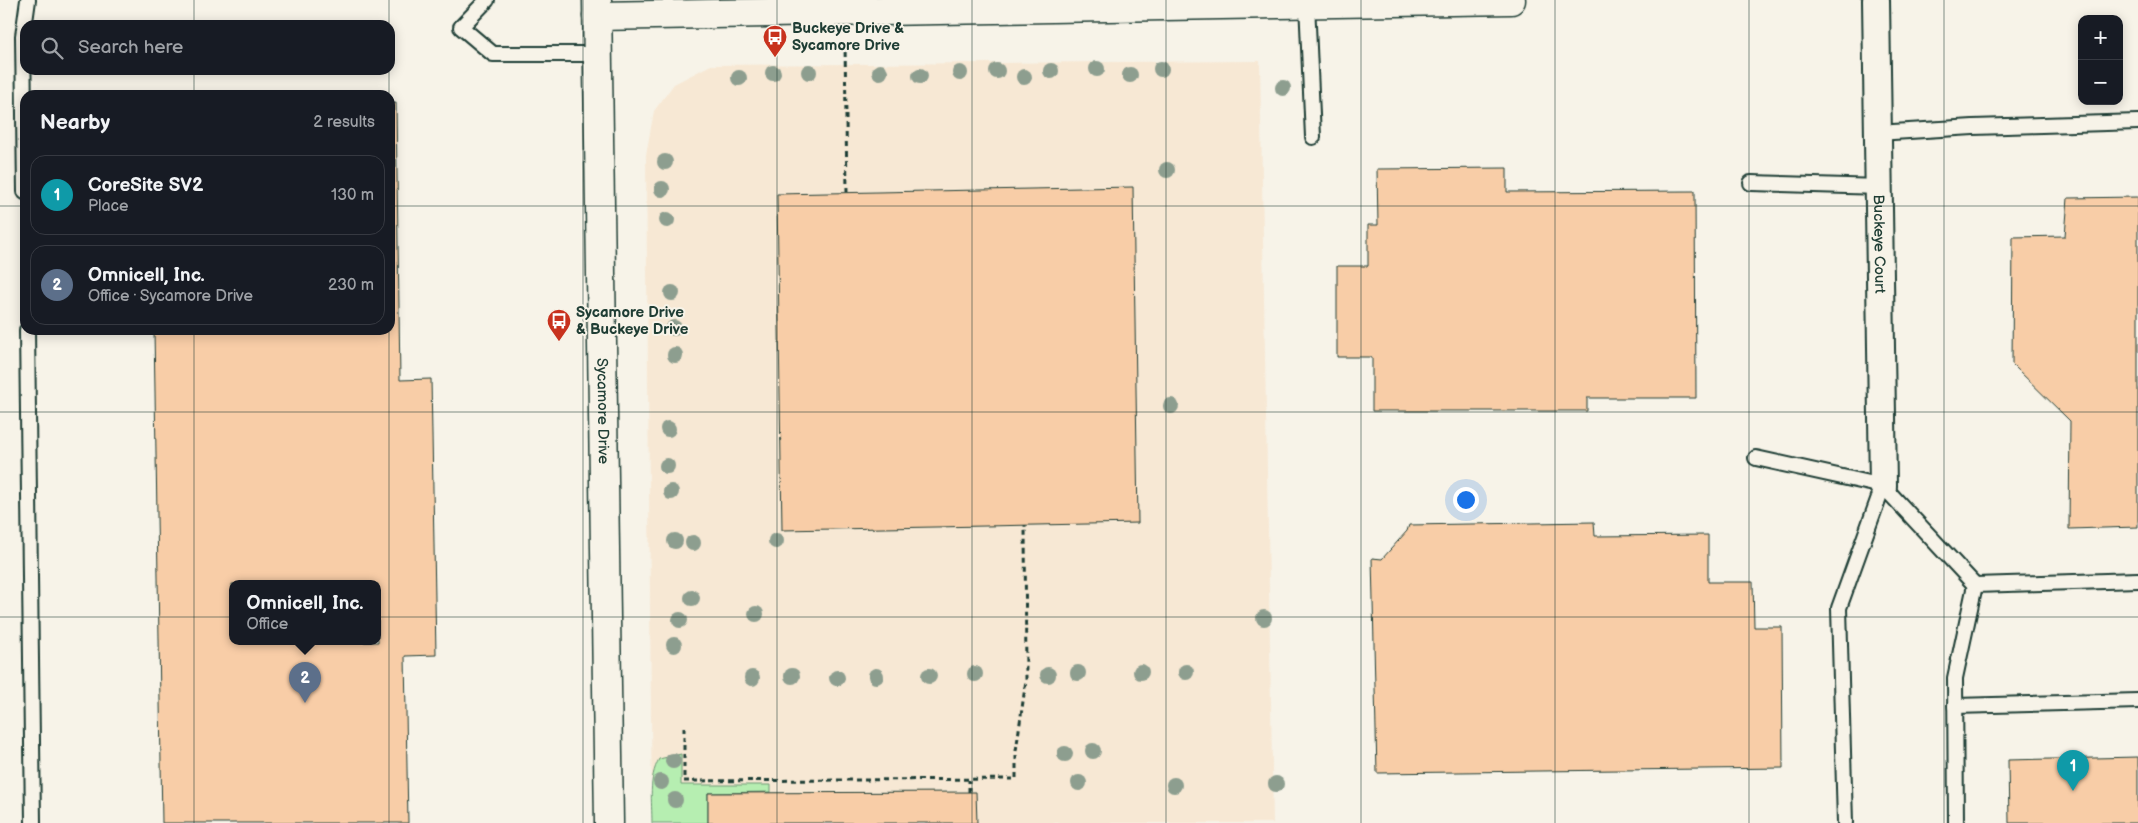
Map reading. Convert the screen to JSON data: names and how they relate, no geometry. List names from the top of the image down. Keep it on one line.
{"streets":{"street":["Buckeye Court","Sycamore Drive"]},"places":{"bus stop":["Buckeye Drive & Sycamore Drive","Sycamore Drive & Buckeye Drive"]},"page":{"map_buttons":["+","−"],"search":"Search here","heading":["Nearby","2 results"],"list":[{"mark":"1","name":"CoreSite SV2","note":"Place","value":"130 m"},{"mark":"2","name":"Omnicell, Inc.","note":"Office · Sycamore Drive","value":"230 m"}],"popup":["Omnicell, Inc.","Office"],"pins":["2","1"]}}
